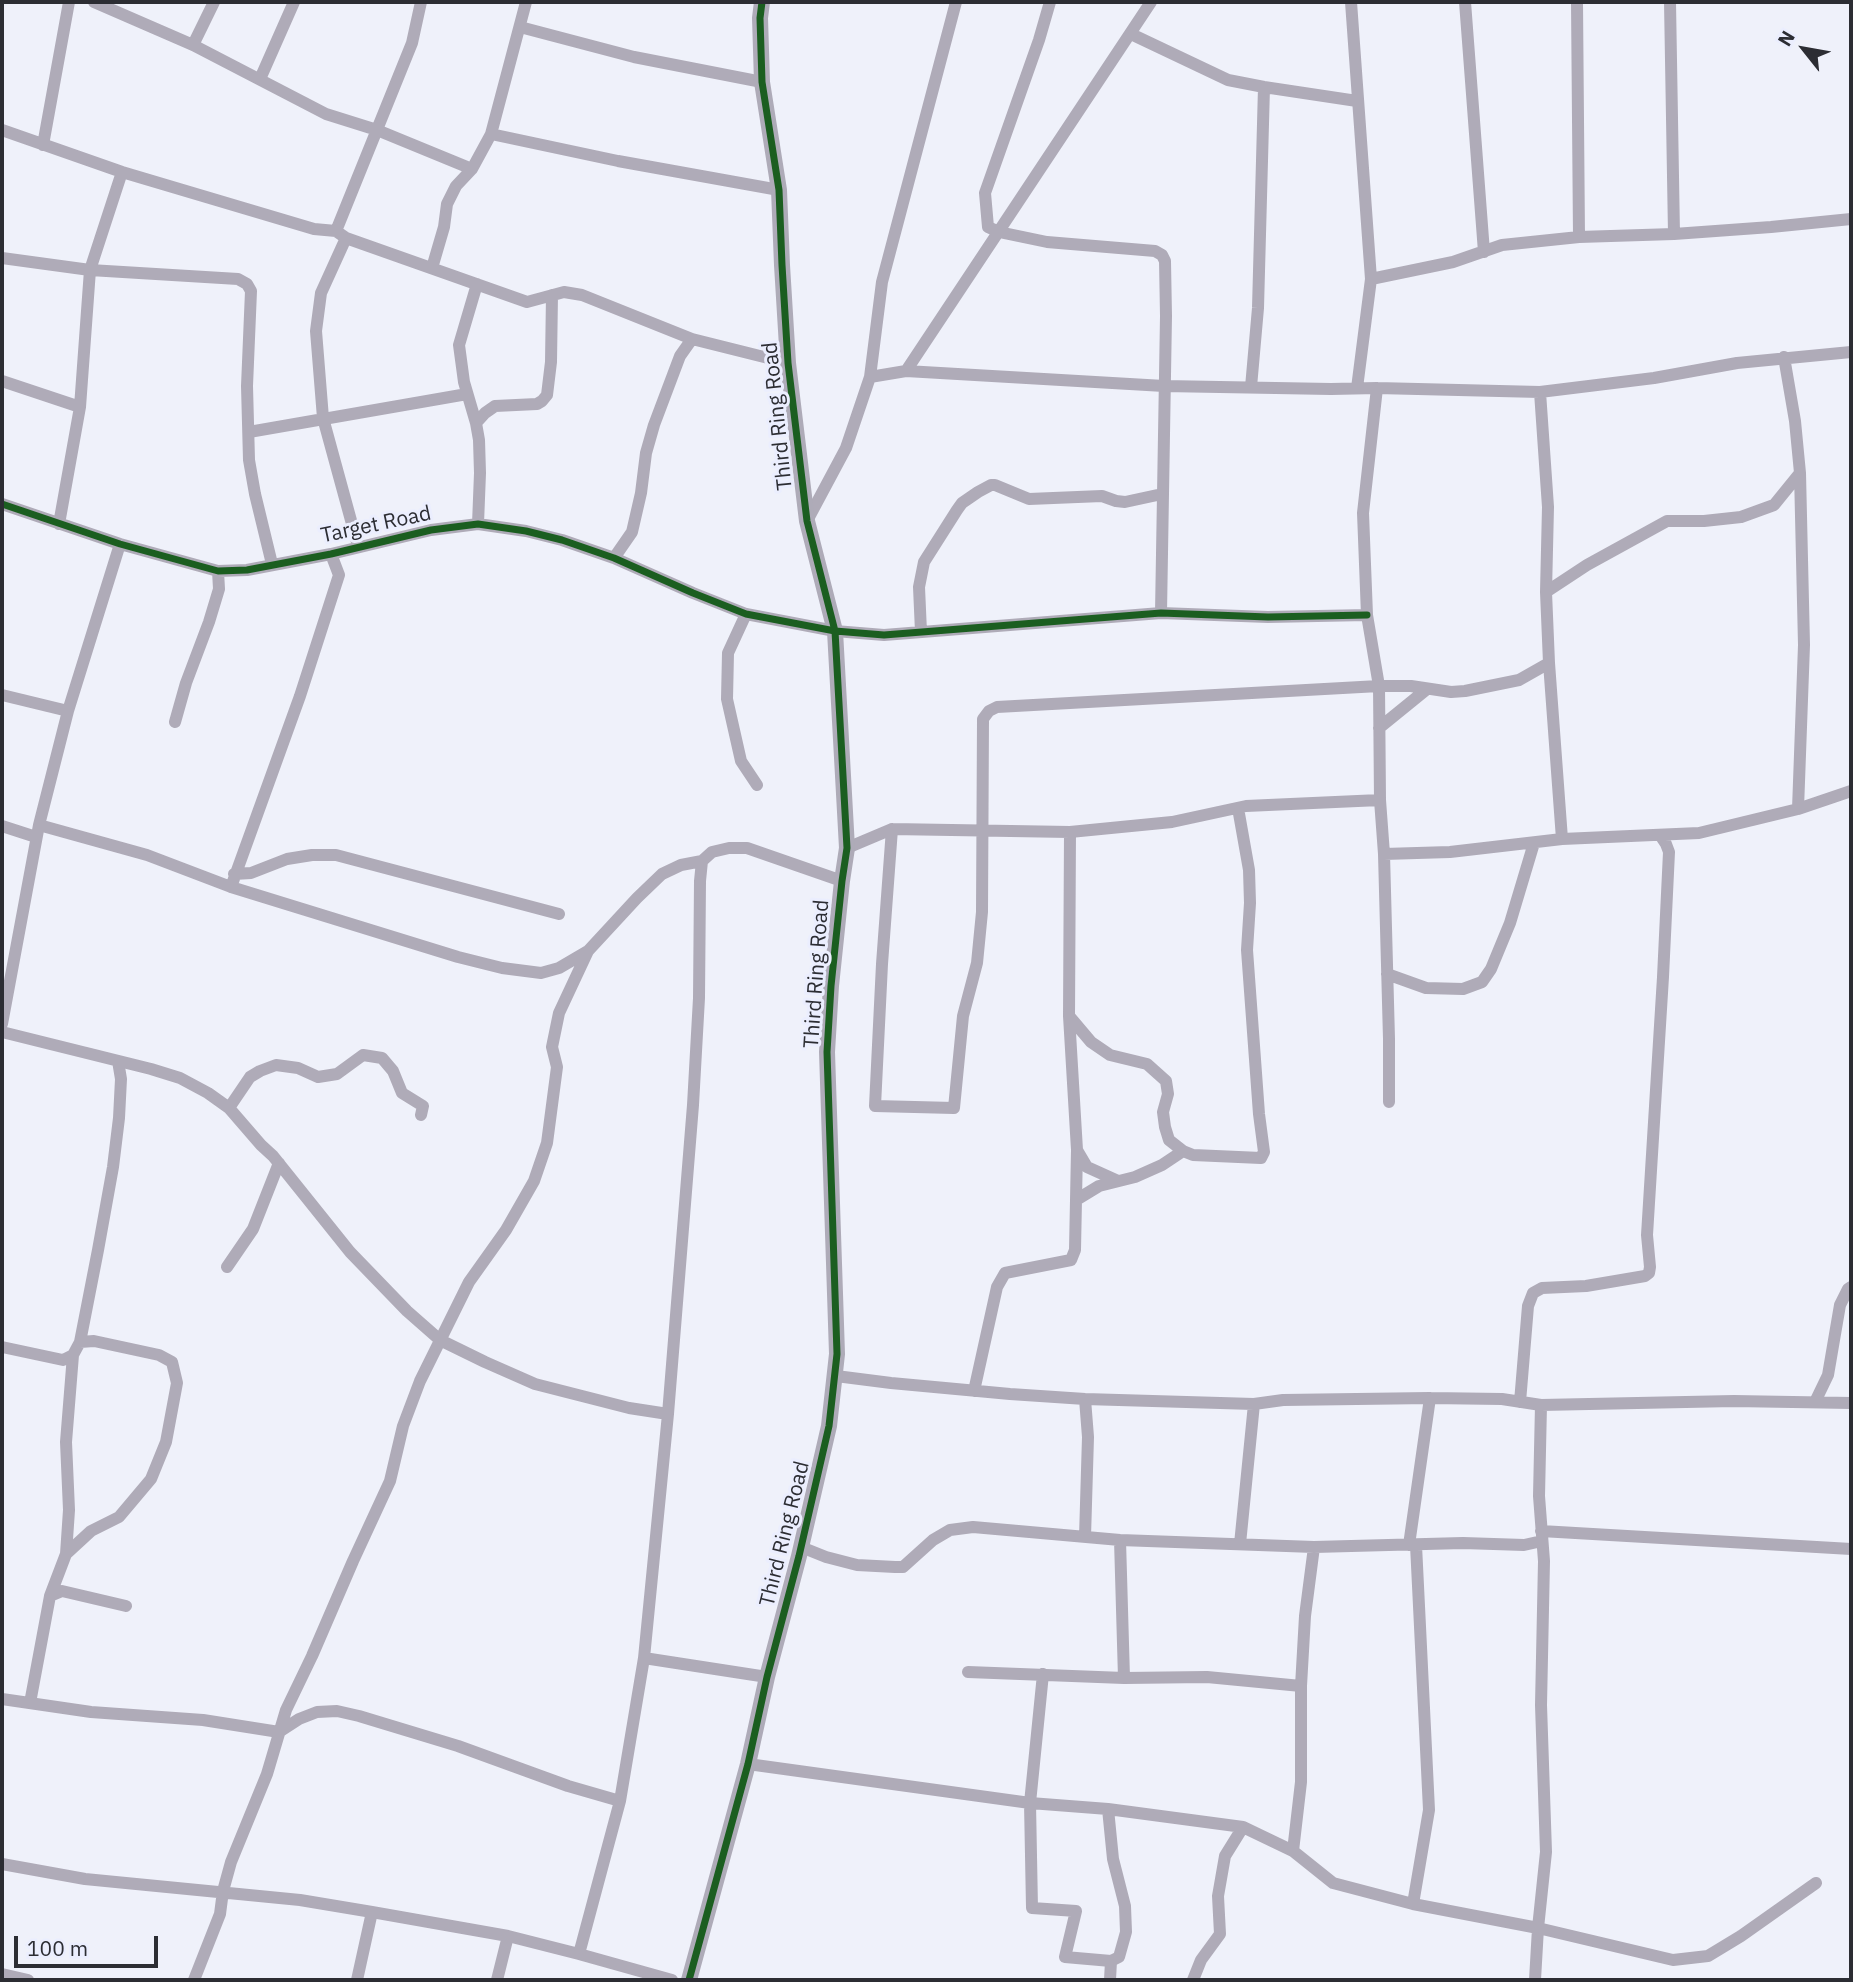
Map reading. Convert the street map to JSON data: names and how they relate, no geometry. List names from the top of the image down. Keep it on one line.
{"streets":{"street":["Third Ring Road","Target Road"]},"crossings":[["Third Ring Road","Target Road"]],"scale_bar":"100 m","north":"top left"}
